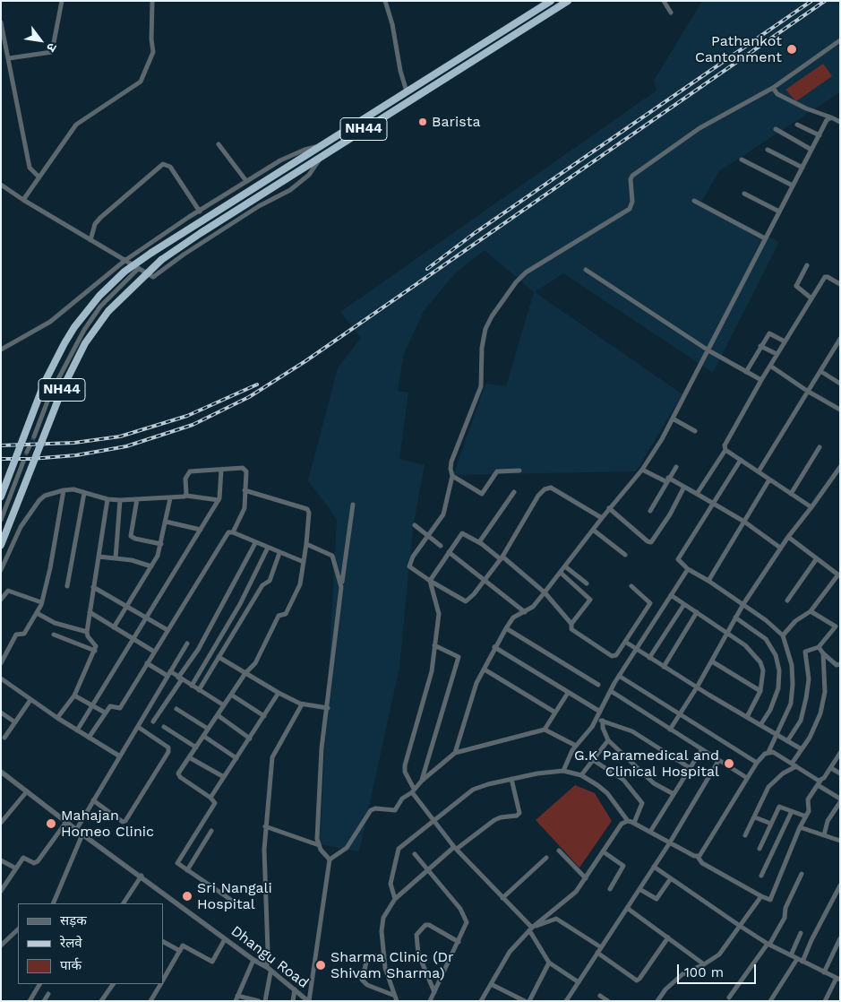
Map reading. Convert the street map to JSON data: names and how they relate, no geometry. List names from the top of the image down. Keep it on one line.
{"streets":{"highway":["NH44"],"street":["Dhangu Road"]},"places":["Pathankot Cantonment","Barista","G.K Paramedical and Clinical Hospital","Mahajan Homeo Clinic","Sri Nangali Hospital","Sharma Clinic (Dr Shivam Sharma)"],"legend":["सड़क","रेलवे","पार्क"],"scale_bar":"100 m","north":"bottom right"}
